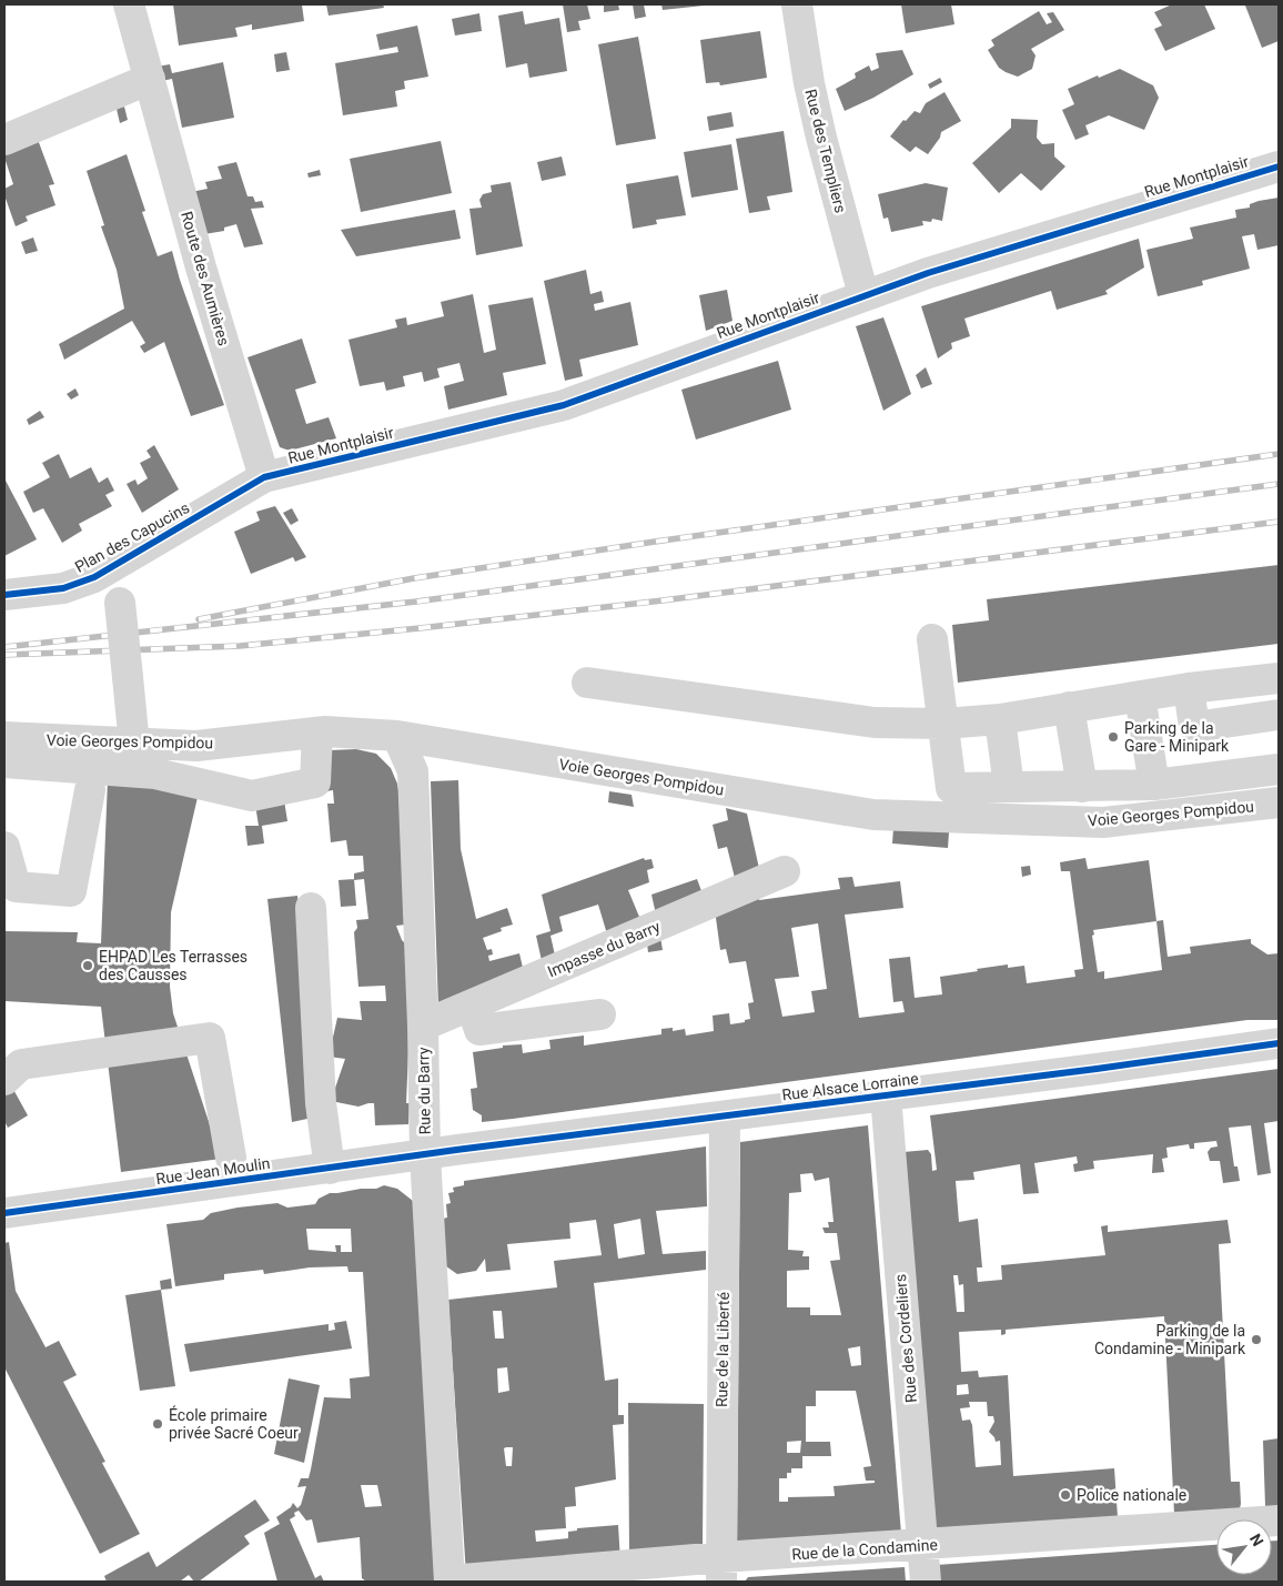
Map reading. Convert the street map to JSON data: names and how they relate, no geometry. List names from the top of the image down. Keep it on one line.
{"streets":{"street":["Rue des Templiers","Rue Montplaisir","Route des Aumières","Plan des Capucins","Voie Georges Pompidou","Impasse du Barry","Rue Alsace Lorraine","Rue du Barry","Rue Jean Moulin","Rue des Cordeliers","Rue de la Liberté","Rue de la Condamine"]},"crossings":[["Rue des Templiers","Rue Montplaisir"],["Rue Montplaisir","Route des Aumières"],["Rue Montplaisir","Plan des Capucins"],["Route des Aumières","Plan des Capucins"],["Plan des Capucins","Voie Georges Pompidou"],["Voie Georges Pompidou","Rue du Barry"],["Impasse du Barry","Rue du Barry"],["Rue Alsace Lorraine","Rue du Barry"],["Rue Alsace Lorraine","Rue Jean Moulin"],["Rue Alsace Lorraine","Rue des Cordeliers"],["Rue Alsace Lorraine","Rue de la Liberté"],["Rue du Barry","Rue Jean Moulin"],["Rue du Barry","Rue de la Condamine"],["Rue des Cordeliers","Rue de la Condamine"],["Rue de la Liberté","Rue de la Condamine"]],"places":["Parking de la Gare - Minipark","EHPAD Les Terrasses des Causses","Parking de la Condamine - Minipark","École primaire privée Sacré Coeur","Police nationale"],"north":"top right"}
